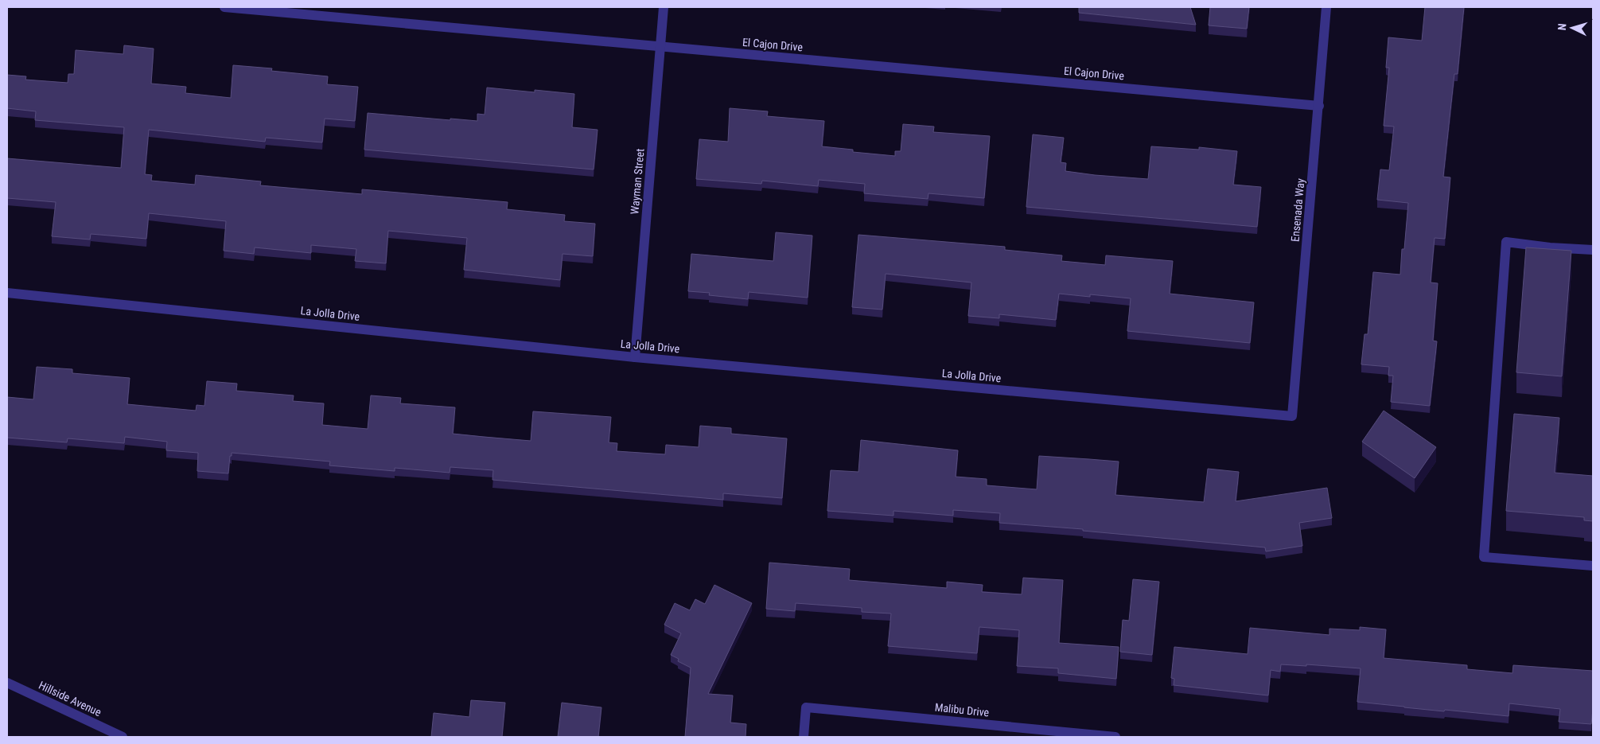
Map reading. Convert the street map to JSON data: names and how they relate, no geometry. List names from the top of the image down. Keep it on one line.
{"streets":{"street":["El Cajon Drive","Wayman Street","Ensenada Way","La Jolla Drive","Hillside Avenue","Malibu Drive"]},"crossings":[["El Cajon Drive","Wayman Street"],["El Cajon Drive","Ensenada Way"],["Wayman Street","La Jolla Drive"],["Ensenada Way","La Jolla Drive"]],"north":"left"}
